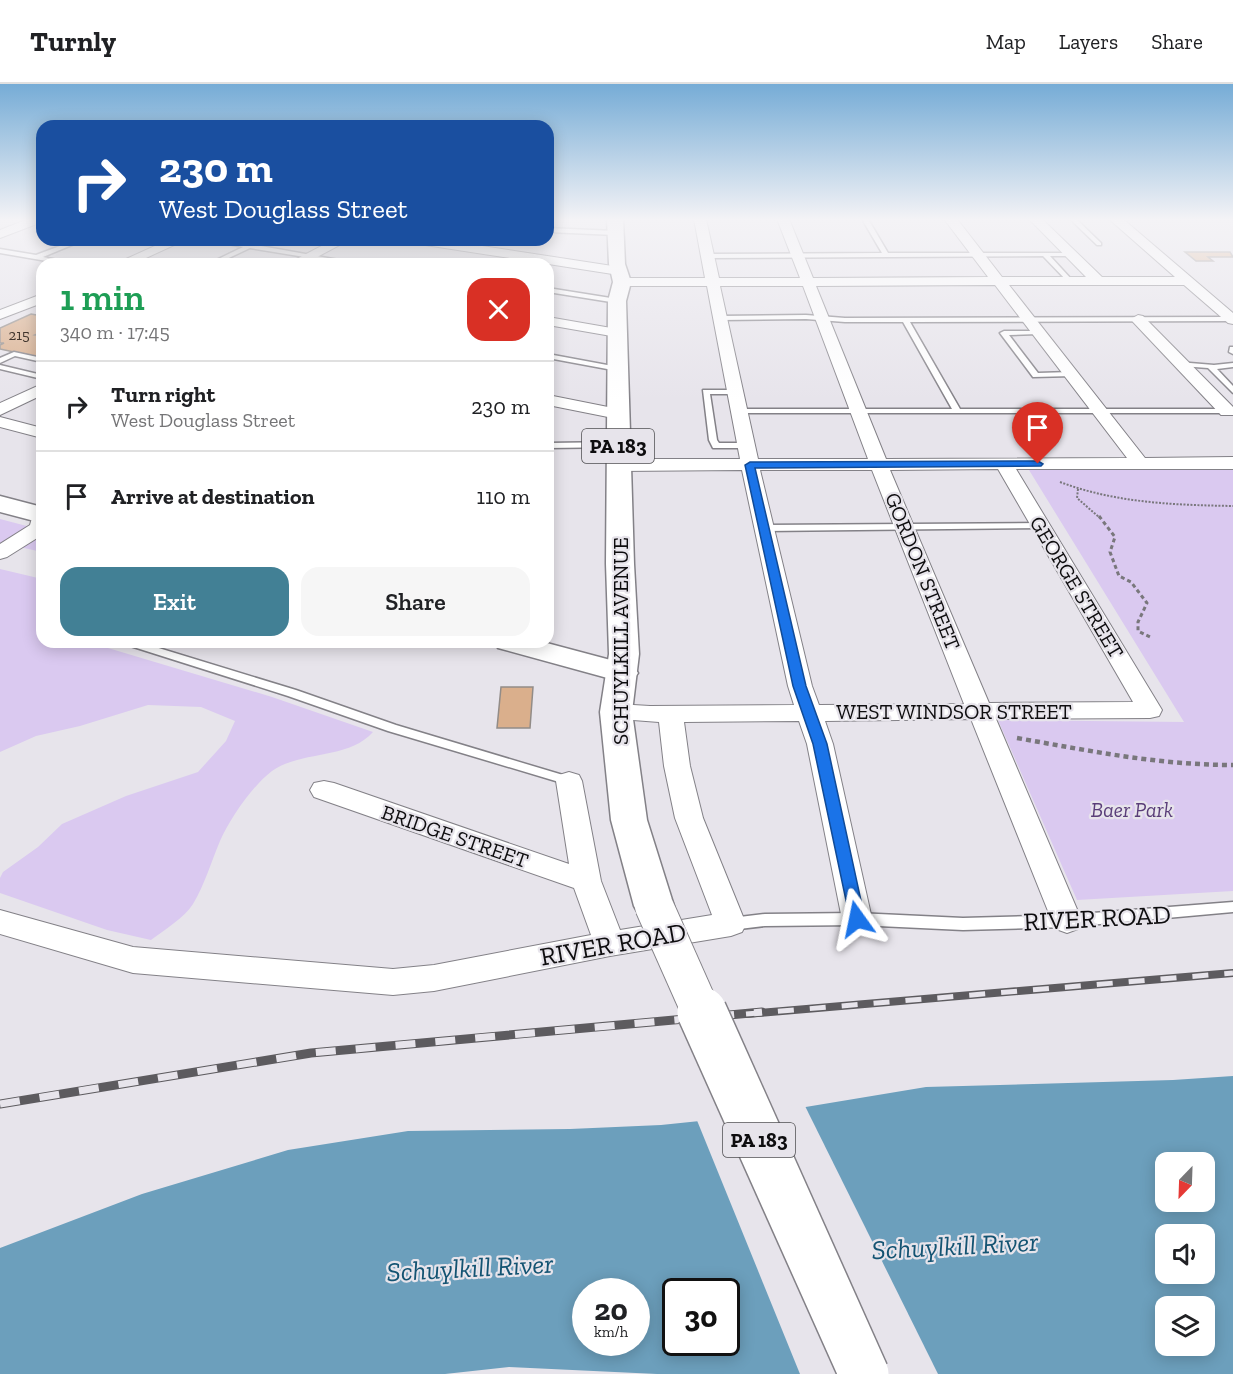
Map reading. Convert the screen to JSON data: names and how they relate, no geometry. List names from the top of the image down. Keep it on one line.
{"streets":{"main road":["PA 183","SCHUYLKILL AVENUE"],"street":["GORDON STREET","GEORGE STREET","WEST WINDSOR STREET","BRIDGE STREET","RIVER ROAD"]},"crossings":[["GORDON STREET","WEST WINDSOR STREET"],["GORDON STREET","RIVER ROAD"],["GEORGE STREET","WEST WINDSOR STREET"],["SCHUYLKILL AVENUE","WEST WINDSOR STREET"],["SCHUYLKILL AVENUE","RIVER ROAD"]],"water":["Schuylkill River"],"parks":["Baer Park"],"house_numbers":["215"],"north":"bottom left","page":{"header":"Turnly","nav":["Map","Layers","Share"],"turn":["230 m","West Douglass Street"],"heading":["1 min","340 m · 17:45"],"list":[{"name":"Turn right","note":"West Douglass Street","value":"230 m"},{"name":"Arrive at destination","value":"110 m"}],"buttons":["Exit","Share"],"speed":"20 km/h","limit":"30"}}
